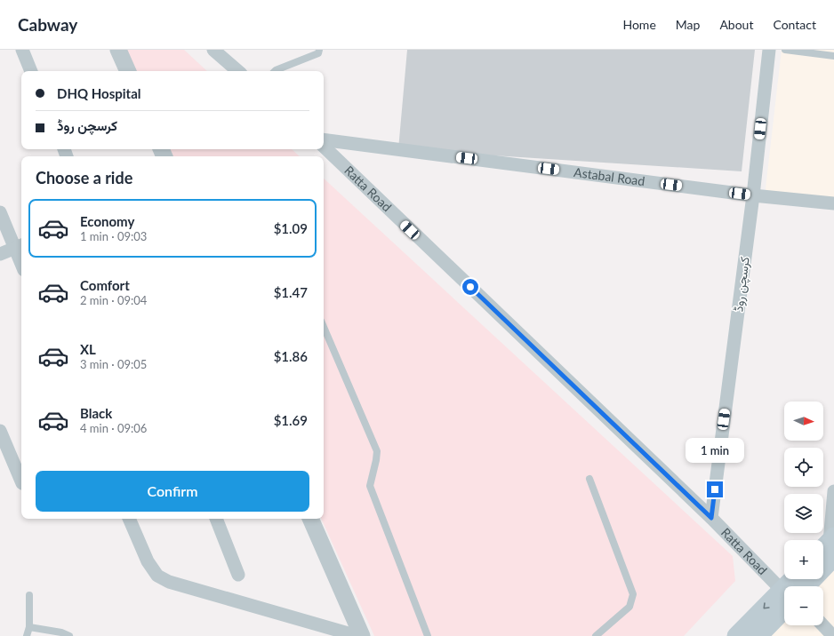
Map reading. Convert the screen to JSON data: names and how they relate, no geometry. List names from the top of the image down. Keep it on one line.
{"streets":{"street":["Astabal Road","Ratta Road","کرسچن روڈ"]},"crossings":[["Astabal Road","کرسچن روڈ"],["Ratta Road","کرسچن روڈ"]],"north":"right","page":{"header":"Cabway","nav":["Home","Map","About","Contact"],"banner":["DHQ Hospital","کرسچن روڈ"],"heading":"Choose a ride","list":[{"name":"Economy","note":"1 min · 09:03","value":"$1.09"},{"name":"Comfort","note":"2 min · 09:04","value":"$1.47"},{"name":"XL","note":"3 min · 09:05","value":"$1.86"},{"name":"Black","note":"4 min · 09:06","value":"$1.69"}],"map_buttons":["+","−"],"bubble":"1 min","buttons":"Confirm"}}
